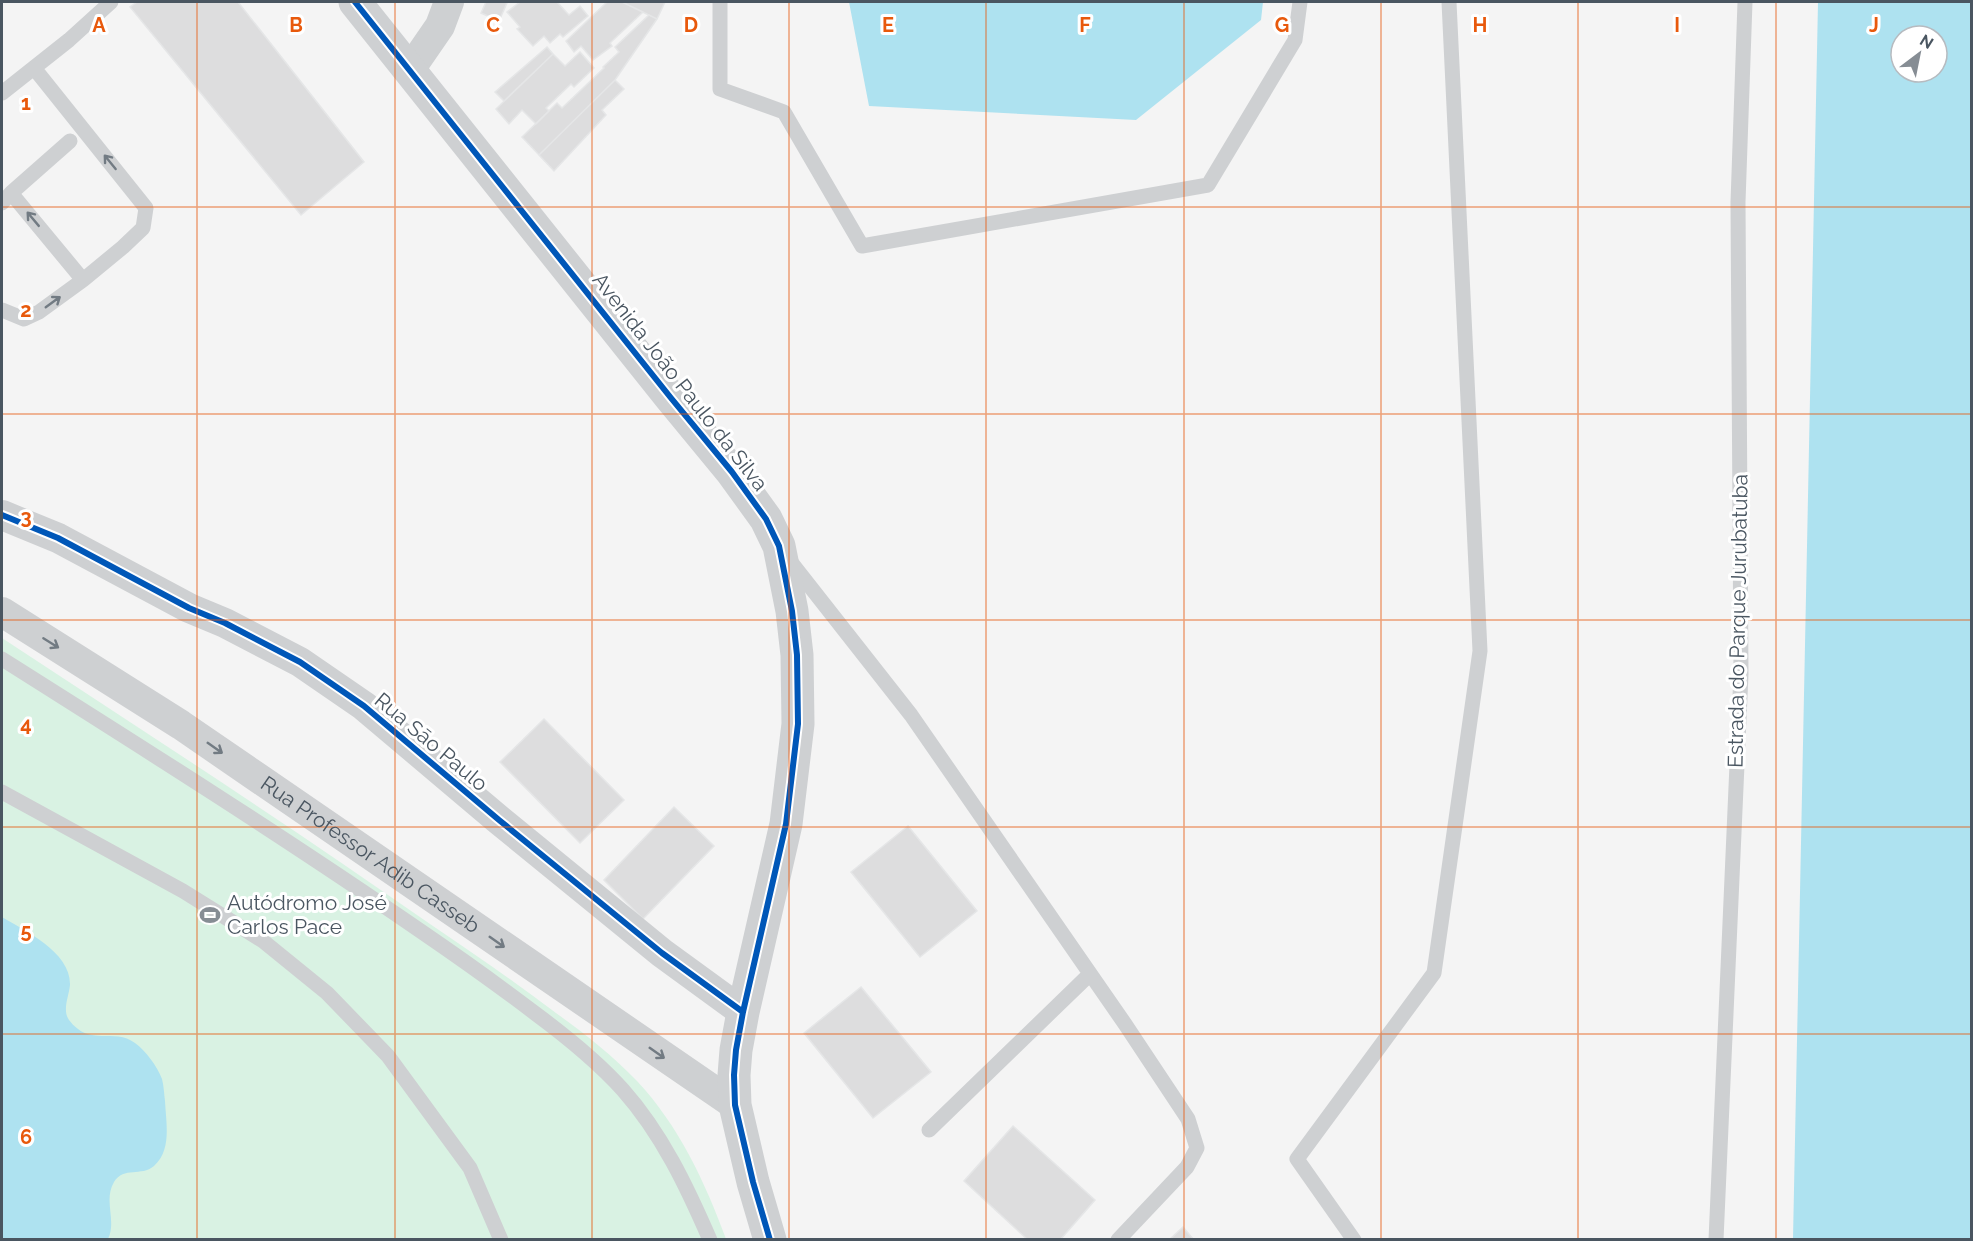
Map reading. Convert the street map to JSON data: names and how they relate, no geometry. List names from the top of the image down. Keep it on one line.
{"streets":{"street":["Avenida João Paulo da Silva","Rua Sāo Paulo","Rua Professor Adib Casseb"],"lane":["Estrada do Parque Jurubatuba"]},"crossings":[["Avenida João Paulo da Silva","Rua Sāo Paulo"],["Avenida João Paulo da Silva","Rua Professor Adib Casseb"]],"one_way":["Rua Professor Adib Casseb"],"places":{"sports":["Autódromo José Carlos Pace"]},"north":"top right","grid":{"columns":["A","B","C","D","E","F","G","H","I","J"],"rows":["1","2","3","4","5","6"]}}
